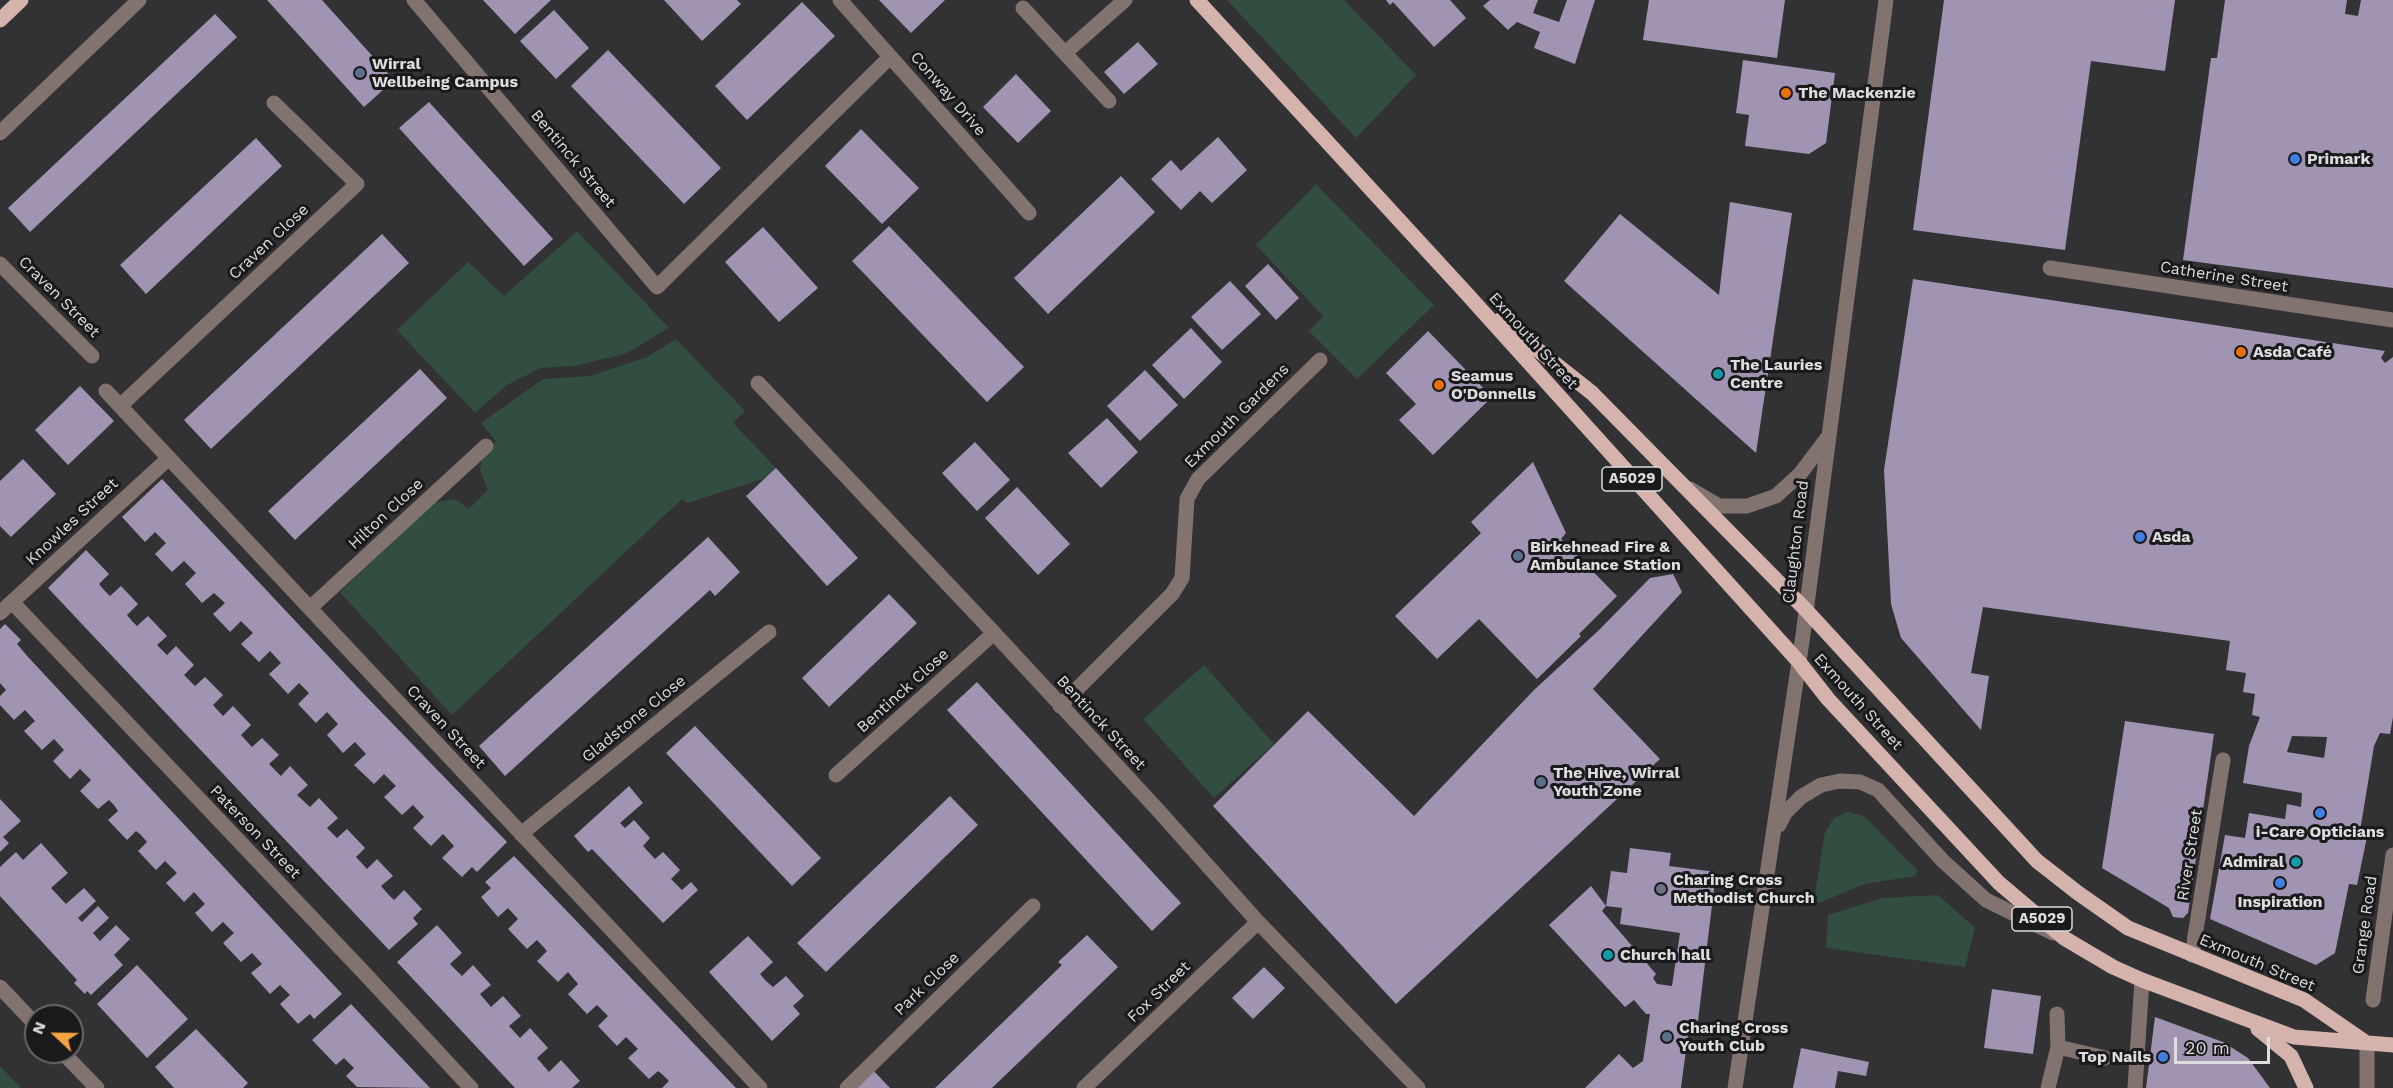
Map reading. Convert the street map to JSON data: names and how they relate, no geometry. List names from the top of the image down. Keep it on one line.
{"streets":{"main road":["Exmouth Street","A5029"],"street":["Conway Drive","Bentinck Street","Craven Close","Catherine Street","Craven Street","Exmouth Gardens","Hilton Close","Knowles Street","Claughton Road","Bentinck Close","Gladstone Close","Paterson Street","River Street","Grange Road","Park Close","Fox Street"]},"crossings":[["Conway Drive","Bentinck Street"],["Bentinck Street","Exmouth Gardens"],["Bentinck Street","Bentinck Close"],["Bentinck Street","Fox Street"],["Craven Close","Craven Street"],["Craven Street","Hilton Close"],["Craven Street","Knowles Street"],["Craven Street","Gladstone Close"],["Exmouth Street","A5029"],["Exmouth Street","Claughton Road"],["Exmouth Street","River Street"],["Knowles Street","Paterson Street"]],"places":["Wirral Wellbeing Campus","The Mackenzie","Primark","Asda Café","The Lauries Centre","Seamus O'Donnells","Asda","Birkehnead Fire & Ambulance Station","The Hive, Wirral Youth Zone","i-Care Opticians","Admiral","Inspiration","Charing Cross Methodist Church","Church hall","Charing Cross Youth Club","Top Nails"],"scale_bar":"20 m","north":"left"}
